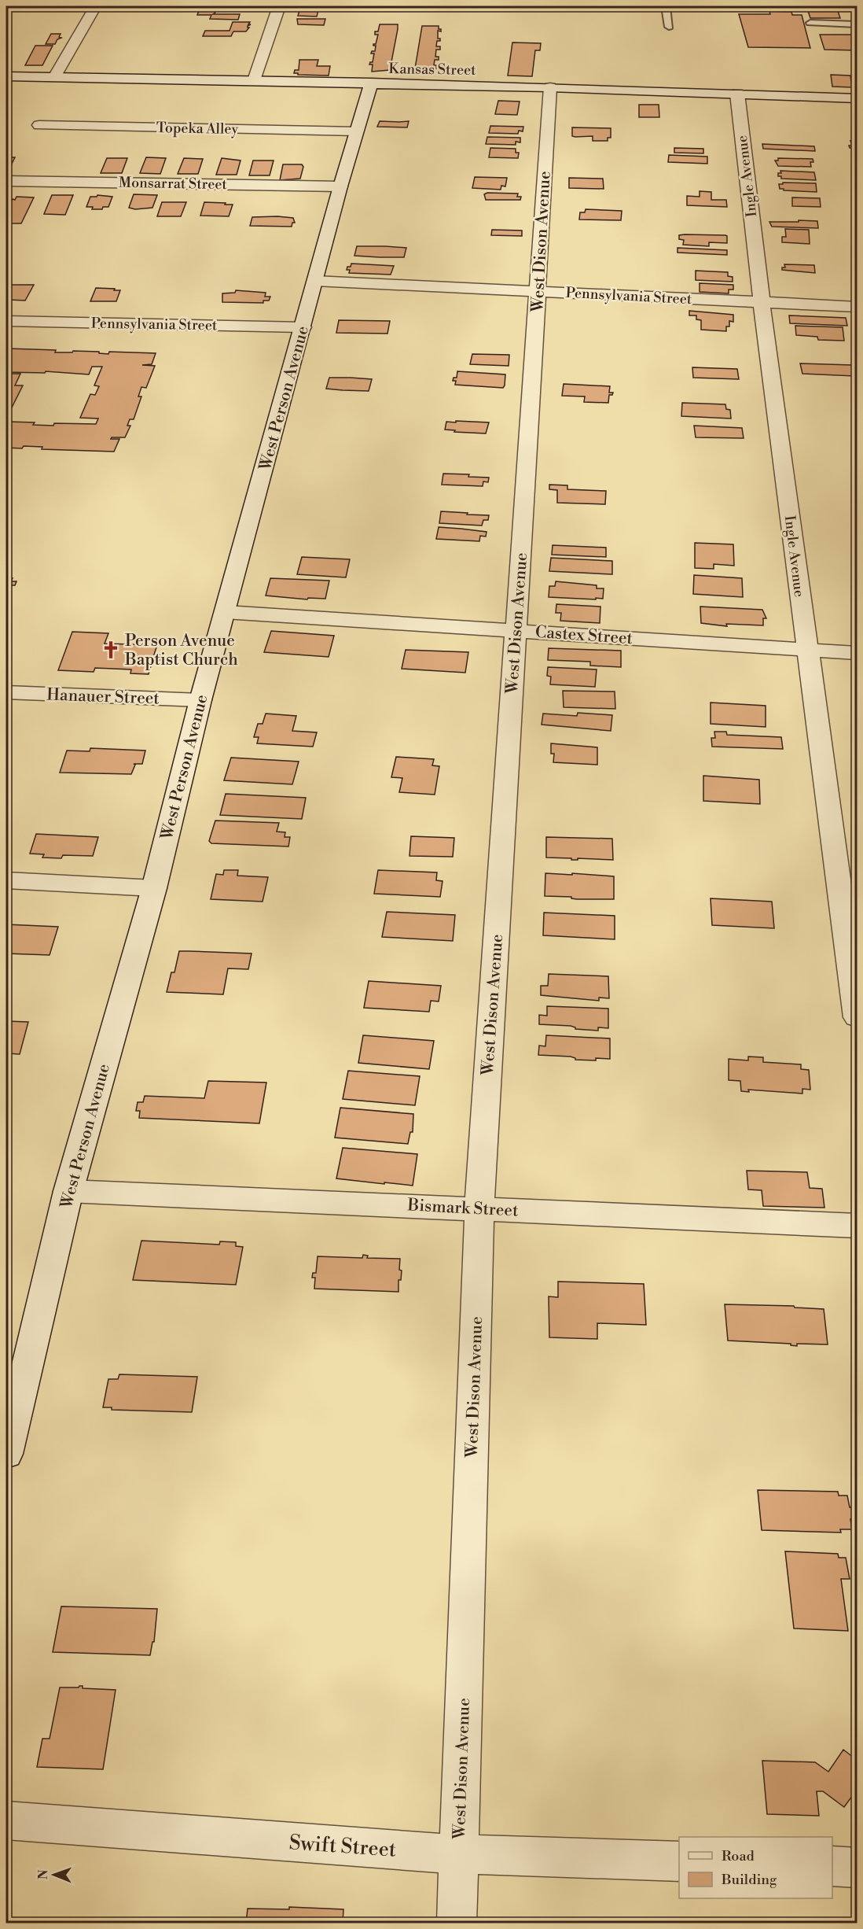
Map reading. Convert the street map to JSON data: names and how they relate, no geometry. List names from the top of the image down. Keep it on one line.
{"streets":{"street":["Kansas Street","Topeka Alley","Ingle Avenue","Monsarrat Street","West Dison Avenue","Pennsylvania Street","West Person Avenue","Castex Street","Hanauer Street","Bismark Street","Swift Street"]},"crossings":[["Kansas Street","Ingle Avenue"],["Kansas Street","West Dison Avenue"],["Kansas Street","West Person Avenue"],["Topeka Alley","West Person Avenue"],["Ingle Avenue","Pennsylvania Street"],["Ingle Avenue","Castex Street"],["Monsarrat Street","West Person Avenue"],["West Dison Avenue","Pennsylvania Street"],["West Dison Avenue","Castex Street"],["West Dison Avenue","Bismark Street"],["West Dison Avenue","Swift Street"],["Pennsylvania Street","West Person Avenue"],["West Person Avenue","Castex Street"],["West Person Avenue","Hanauer Street"],["West Person Avenue","Bismark Street"]],"places":{"church":["Person Avenue Baptist Church"]},"legend":["Road","Building"],"north":"left"}
